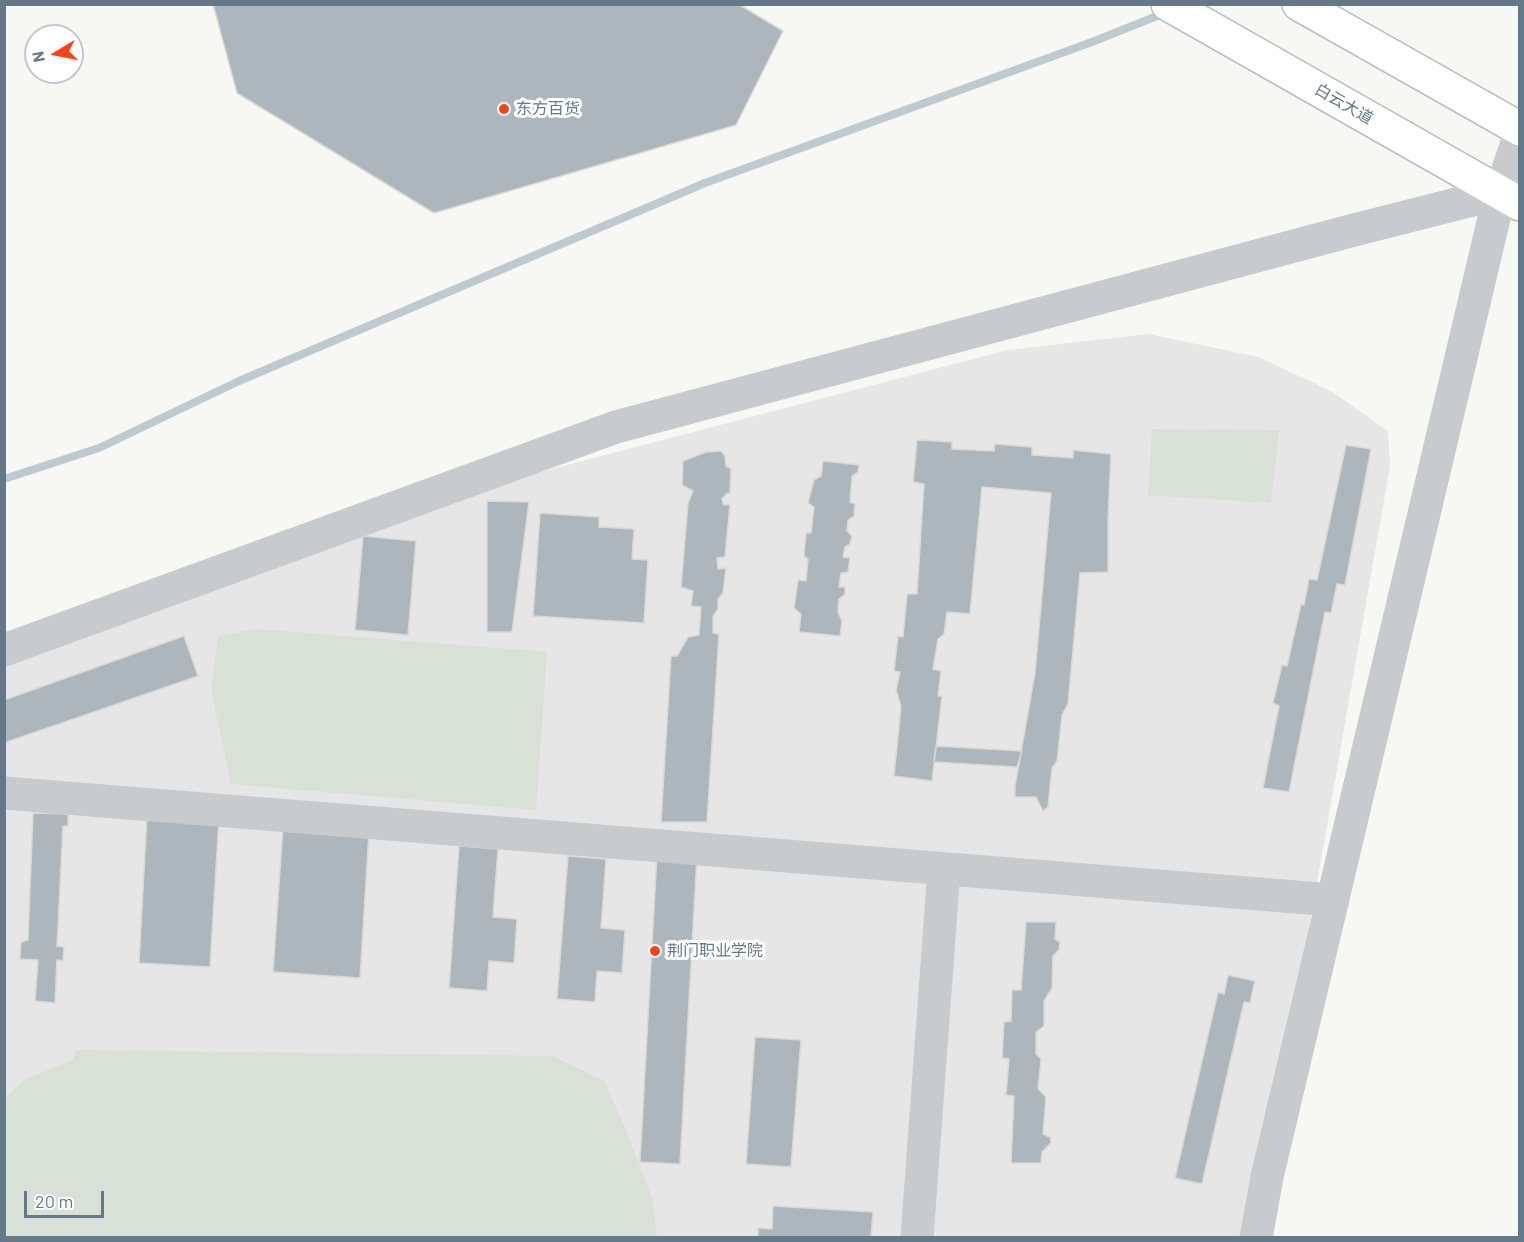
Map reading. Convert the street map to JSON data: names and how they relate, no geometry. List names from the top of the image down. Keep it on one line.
{"streets":{"main road":["白云大道"]},"places":["东方百货","荆门职业学院"],"scale_bar":"20 m","north":"left"}
